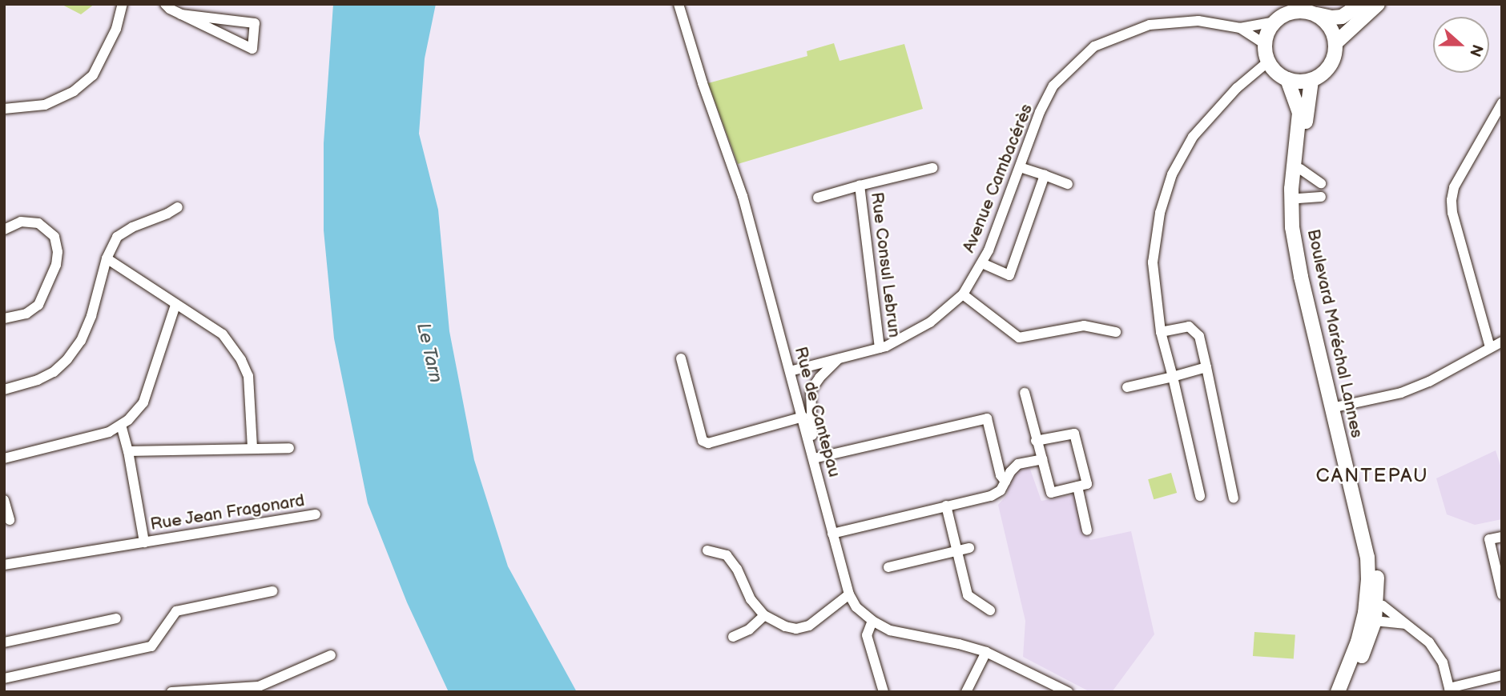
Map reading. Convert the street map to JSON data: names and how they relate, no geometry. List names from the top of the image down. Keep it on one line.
{"streets":{"main road":["Boulevard Maréchal Lannes"],"street":["Avenue Cambacérès","Rue Consul Lebrun","Rue de Cantepau","Rue Jean Fragonard"]},"crossings":[["Avenue Cambacérès","Rue Consul Lebrun"],["Avenue Cambacérès","Boulevard Maréchal Lannes"],["Avenue Cambacérès","Rue de Cantepau"]],"districts":["CANTEPAU"],"water":["Le Tarn"],"north":"right"}
